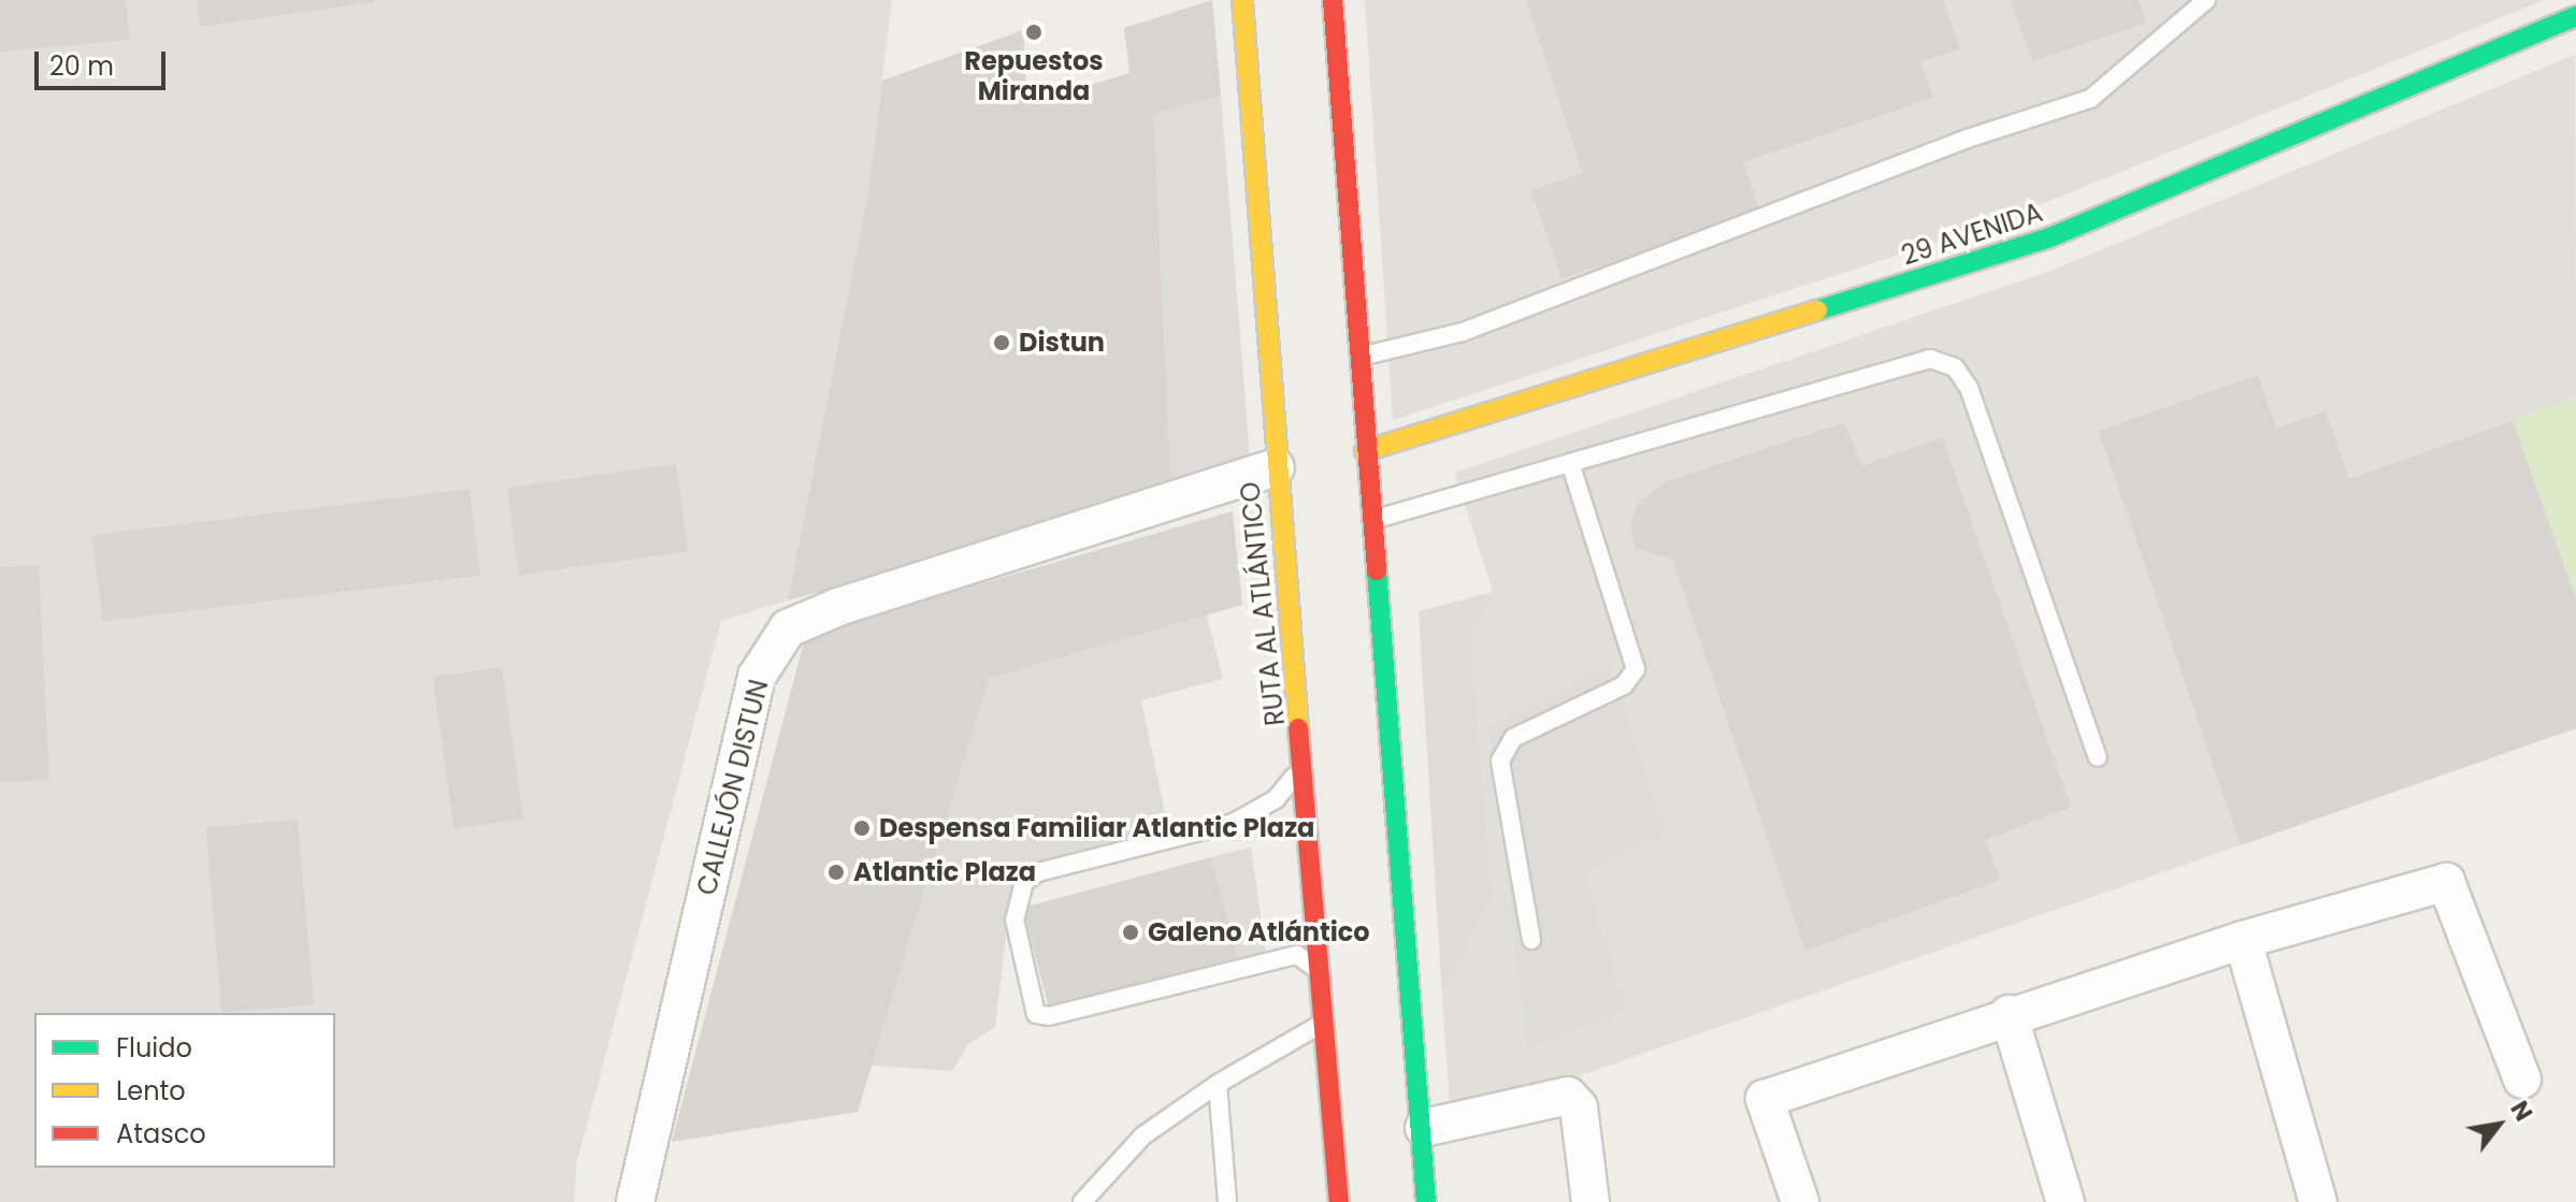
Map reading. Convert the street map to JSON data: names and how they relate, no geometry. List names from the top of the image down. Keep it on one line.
{"streets":{"main road":["29 AVENIDA","RUTA AL ATLÁNTICO"],"street":["CALLEJÓN DISTUN"]},"crossings":[["RUTA AL ATLÁNTICO","CALLEJÓN DISTUN"]],"places":["Repuestos Miranda","Distun","Despensa Familiar Atlantic Plaza","Atlantic Plaza","Galeno Atlántico"],"legend":["Fluido","Lento","Atasco"],"scale_bar":"20 m","north":"top right"}
